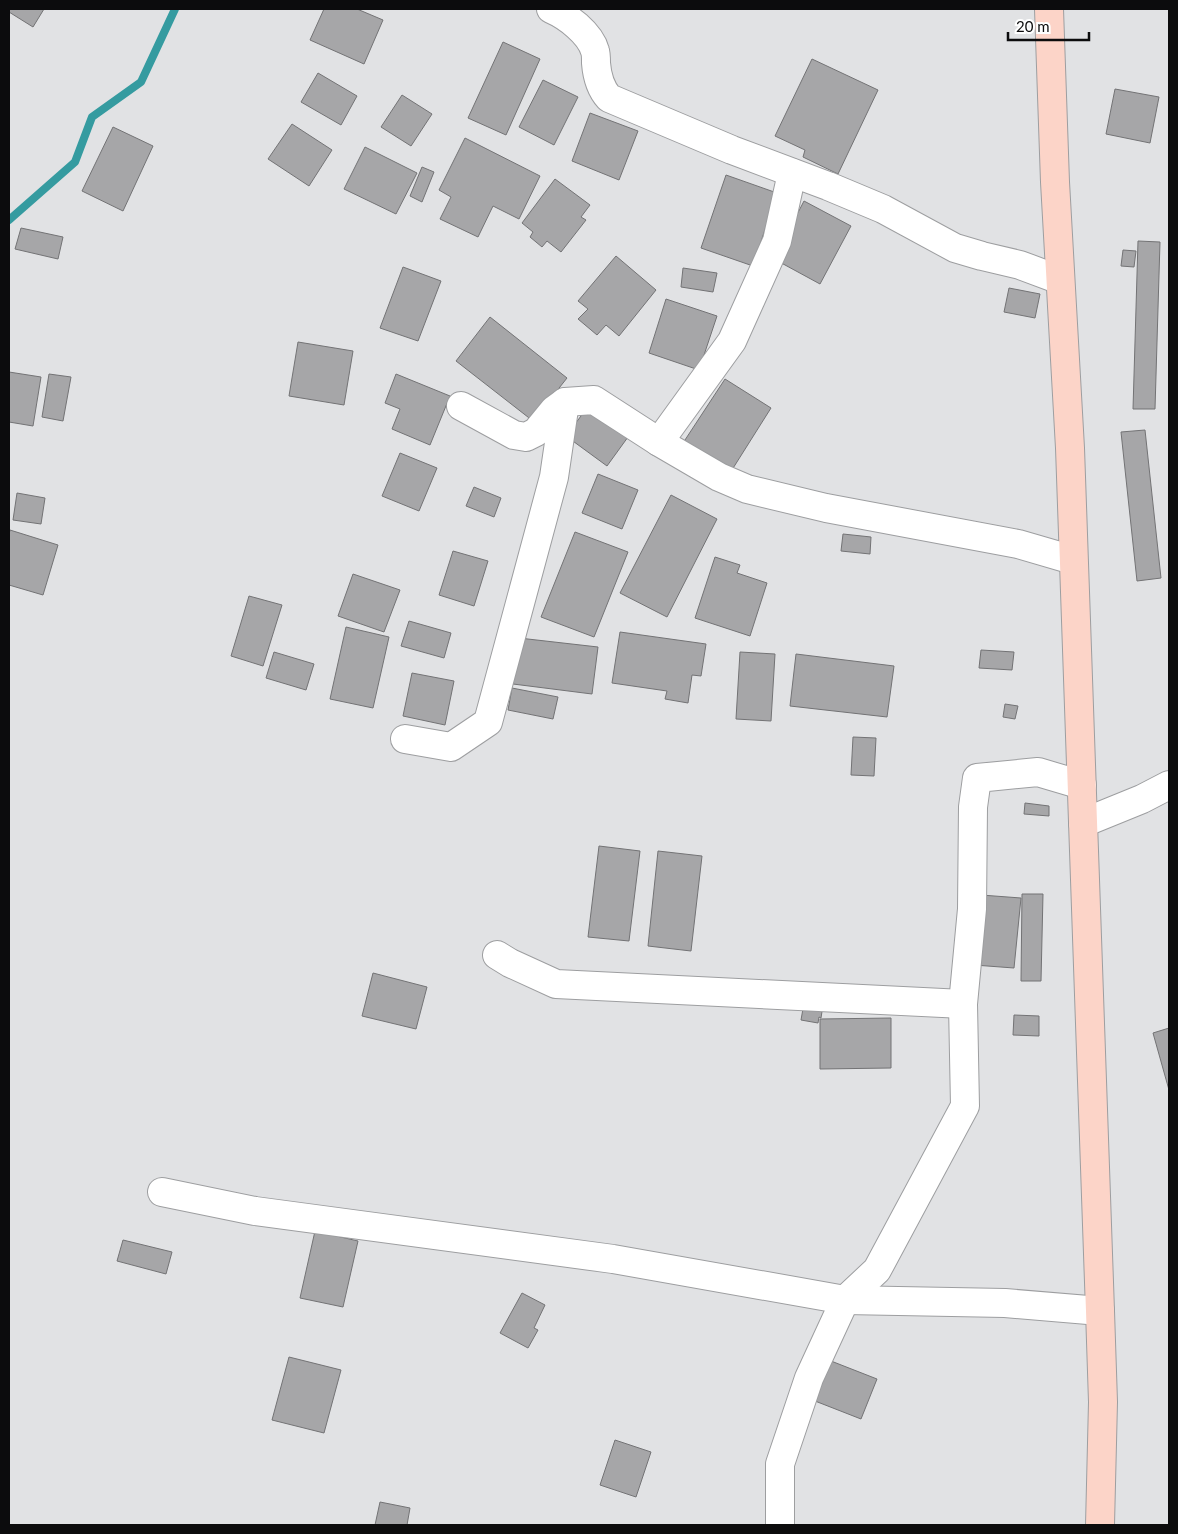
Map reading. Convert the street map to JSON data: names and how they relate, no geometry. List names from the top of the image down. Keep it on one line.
{"scale_bar":"20 m"}
